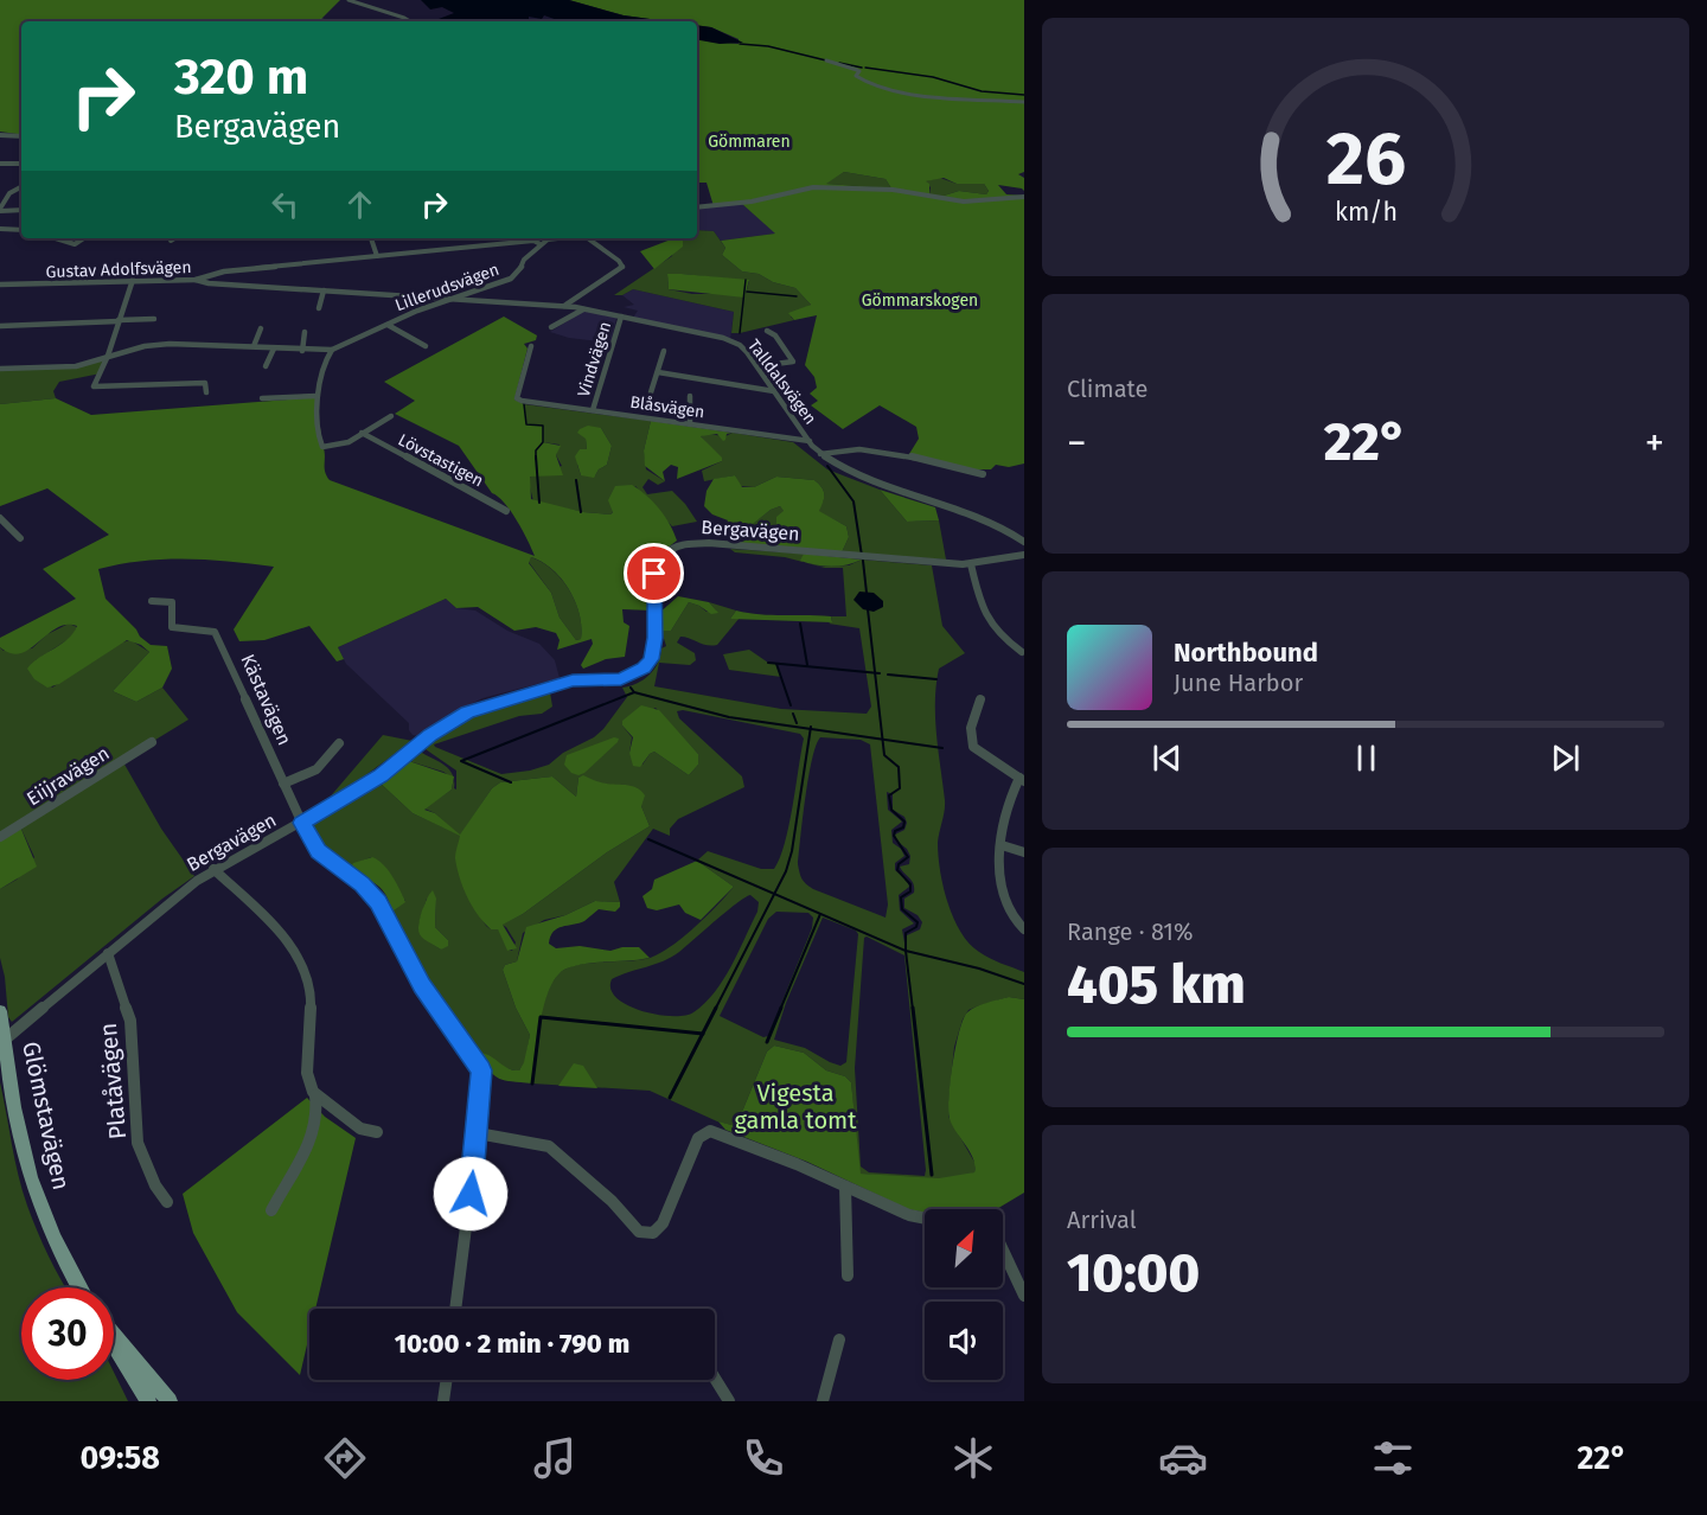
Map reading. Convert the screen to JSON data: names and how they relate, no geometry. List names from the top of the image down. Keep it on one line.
{"streets":{"main road":["Glömstavägen"],"street":["Gustav Adolfsvägen","Lillerudsvägen","Vindvägen","Talldalsvägen","Blåsvägen","Lövstastigen","Bergavägen","Kästavägen","Eiijravägen","Platåvägen"]},"crossings":[["Gustav Adolfsvägen","Lillerudsvägen"],["Gustav Adolfsvägen","Talldalsvägen"],["Lillerudsvägen","Talldalsvägen"],["Vindvägen","Talldalsvägen"],["Vindvägen","Blåsvägen"],["Talldalsvägen","Blåsvägen"],["Bergavägen","Kästavägen"],["Bergavägen","Platåvägen"],["Bergavägen","Glömstavägen"]],"parks":["Gömmaren","Gömmarskogen","Vigesta gamla tomt"],"north":"top right","page":{"turn":["320 m","Bergavägen"],"tile":["Climate",["Range · 81%","405 km"],["Arrival","10:00"]],"heat":["−","22°","+"],"song":["Northbound","June Harbor"],"limit":"30","trip":"10:00 · 2 min · 790 m","tabs":["09:58","22°"],"gauge":["26","km/h"]}}
